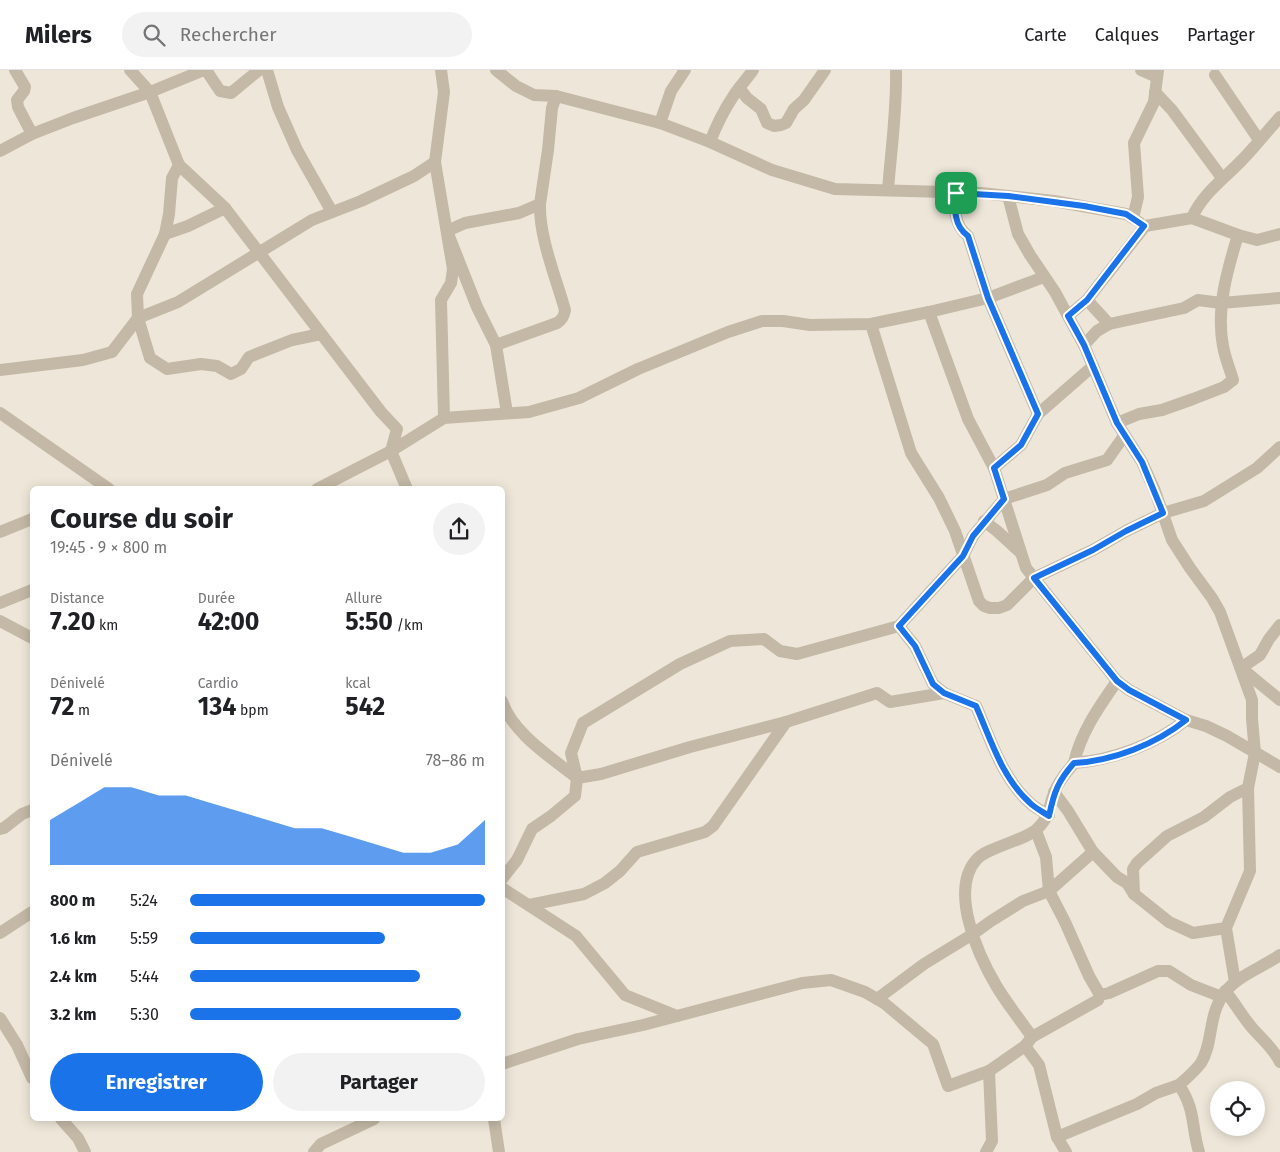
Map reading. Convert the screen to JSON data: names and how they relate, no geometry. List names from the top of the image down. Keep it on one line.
{"page":{"header":"Milers","search":"Rechercher","nav":["Carte","Calques","Partager"],"heading":["Course du soir","19:45 · 9 × 800 m"],"stats":[["Distance","7.20 km"],["Durée","42:00"],["Allure","5:50 /km"],["Dénivelé","72 m"],["Cardio","134 bpm"],["kcal","542"]],"chart":["Dénivelé","78–86 m"],"list":[{"name":"800 m","note":"5:24"},{"name":"1.6 km","note":"5:59"},{"name":"2.4 km","note":"5:44"},{"name":"3.2 km","note":"5:30"}],"buttons":["Enregistrer","Partager"]}}
